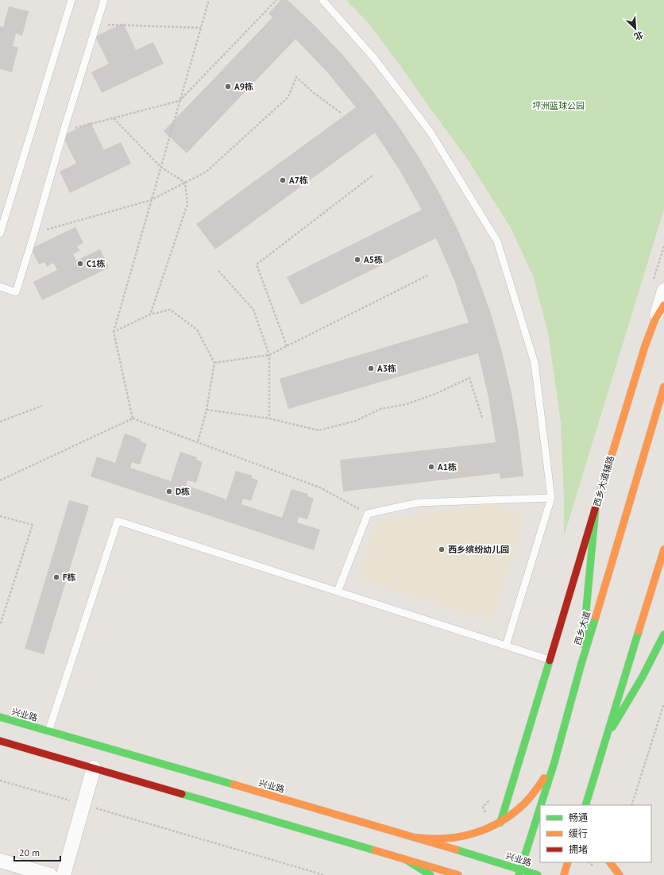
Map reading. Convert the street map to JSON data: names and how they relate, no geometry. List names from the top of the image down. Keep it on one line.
{"streets":{"main road":["西乡大道辅路","西乡大道","兴业路"]},"crossings":[["西乡大道辅路","西乡大道"],["西乡大道","兴业路"]],"parks":["坪洲篮球公园"],"places":["A9栋","A7栋","A5栋","C1栋","A3栋","A1栋","D栋","西乡缤纷幼儿园","F栋"],"legend":["畅通","缓行","拥堵"],"scale_bar":"20 m","north":"bottom right"}
